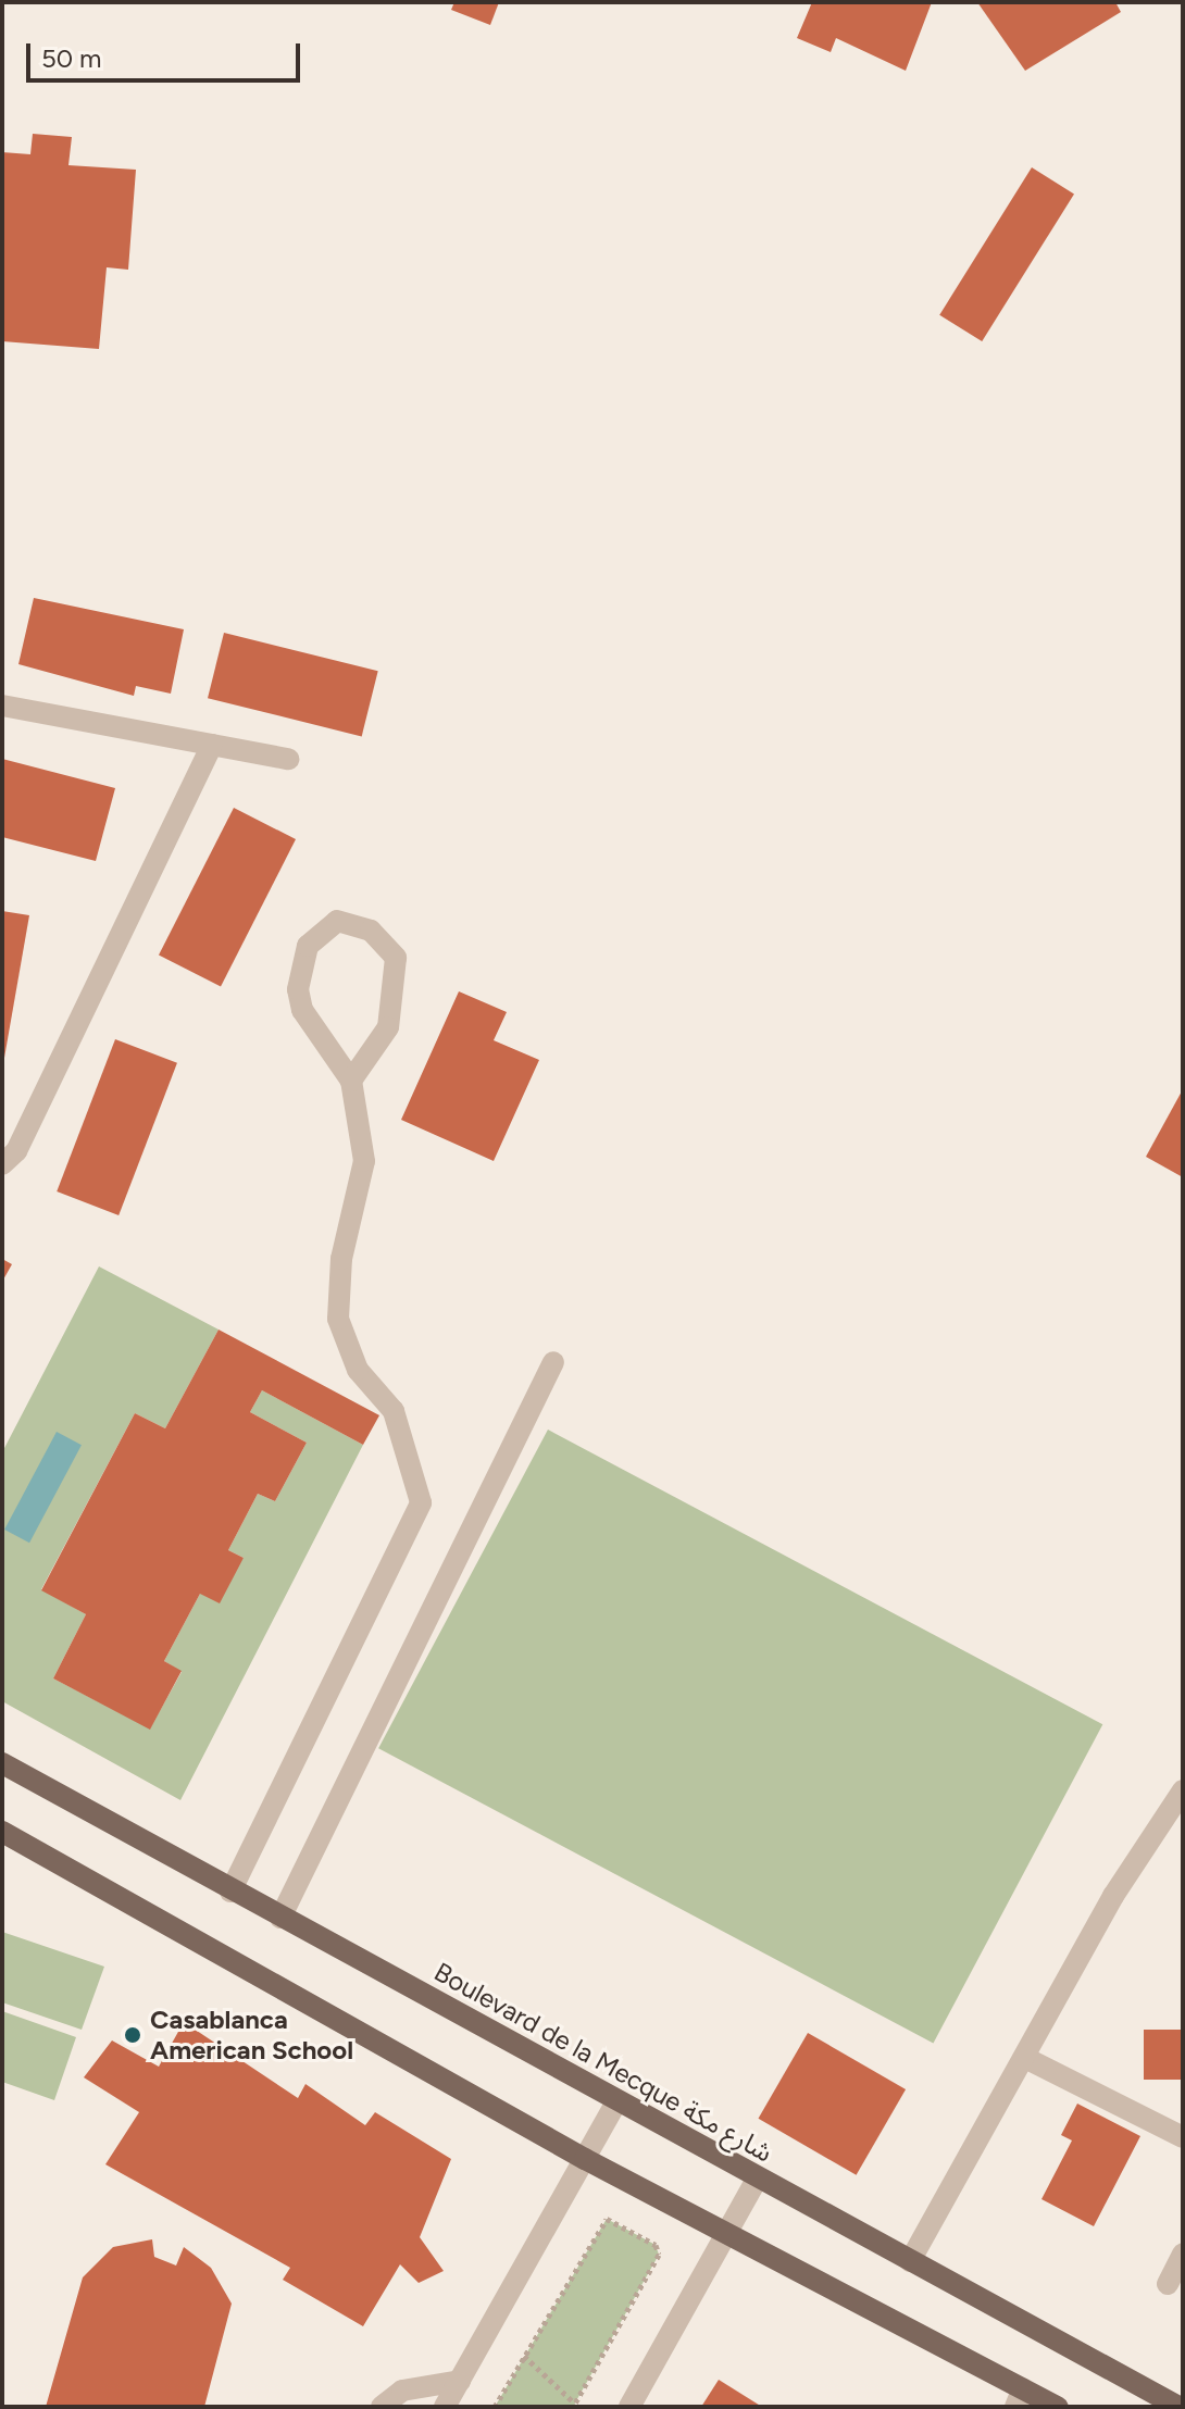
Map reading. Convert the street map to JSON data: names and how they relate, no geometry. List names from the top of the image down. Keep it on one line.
{"streets":{"main road":["Boulevard de la Mecque شارع مكة"]},"places":["Casablanca American School"],"scale_bar":"50 m"}
